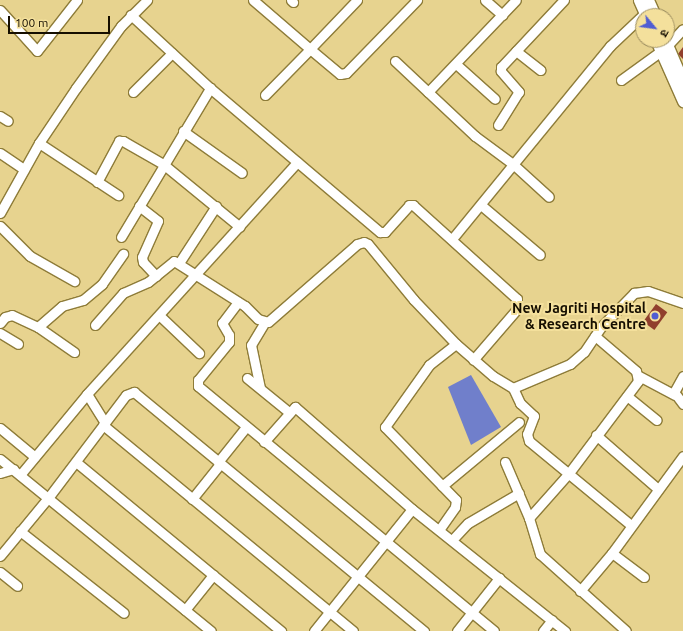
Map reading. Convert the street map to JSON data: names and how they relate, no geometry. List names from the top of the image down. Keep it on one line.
{"places":["New Jagriti Hospital & Research Centre"],"scale_bar":"100 m","north":"bottom right"}
